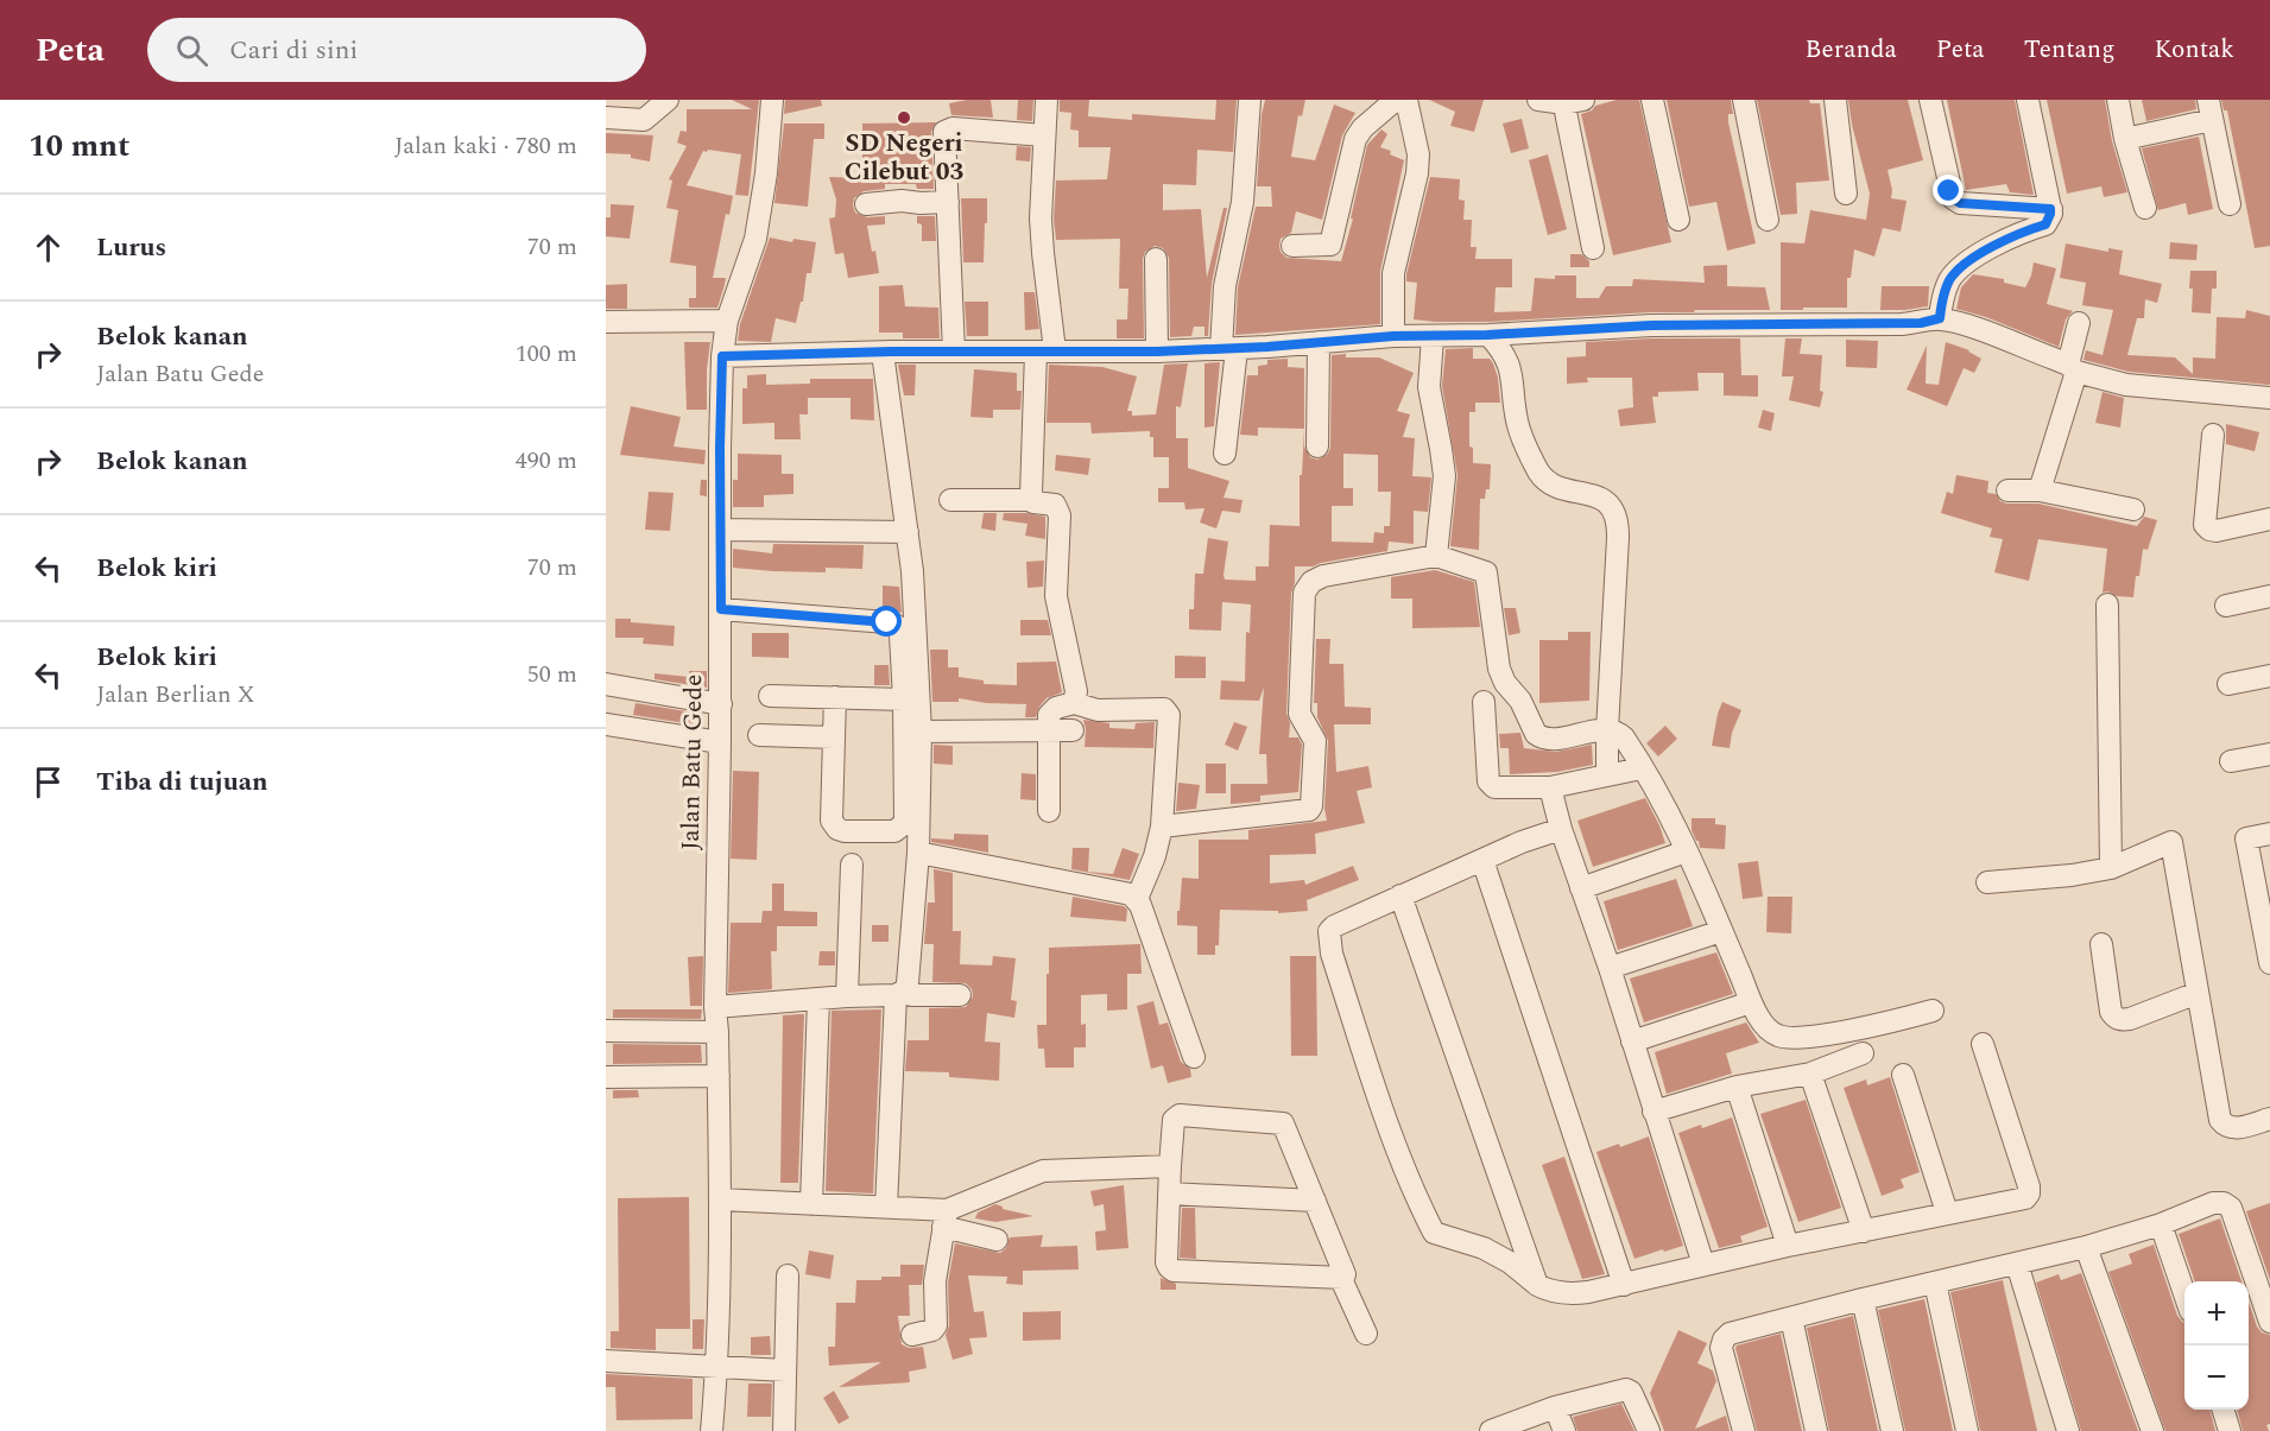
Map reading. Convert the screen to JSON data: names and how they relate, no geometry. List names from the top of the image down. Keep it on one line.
{"streets":{"street":["Jalan Batu Gede"]},"places":["SD Negeri Cilebut 03"],"page":{"header":"Peta","search":"Cari di sini","nav":["Beranda","Peta","Tentang","Kontak"],"heading":["10 mnt","Jalan kaki · 780 m"],"list":[["Lurus","70 m"],["Belok kanan","Jalan Batu Gede","100 m"],["Belok kanan","490 m"],["Belok kiri","70 m"],["Belok kiri","Jalan Berlian X","50 m"],"Tiba di tujuan"],"map_buttons":["+","−"]}}
